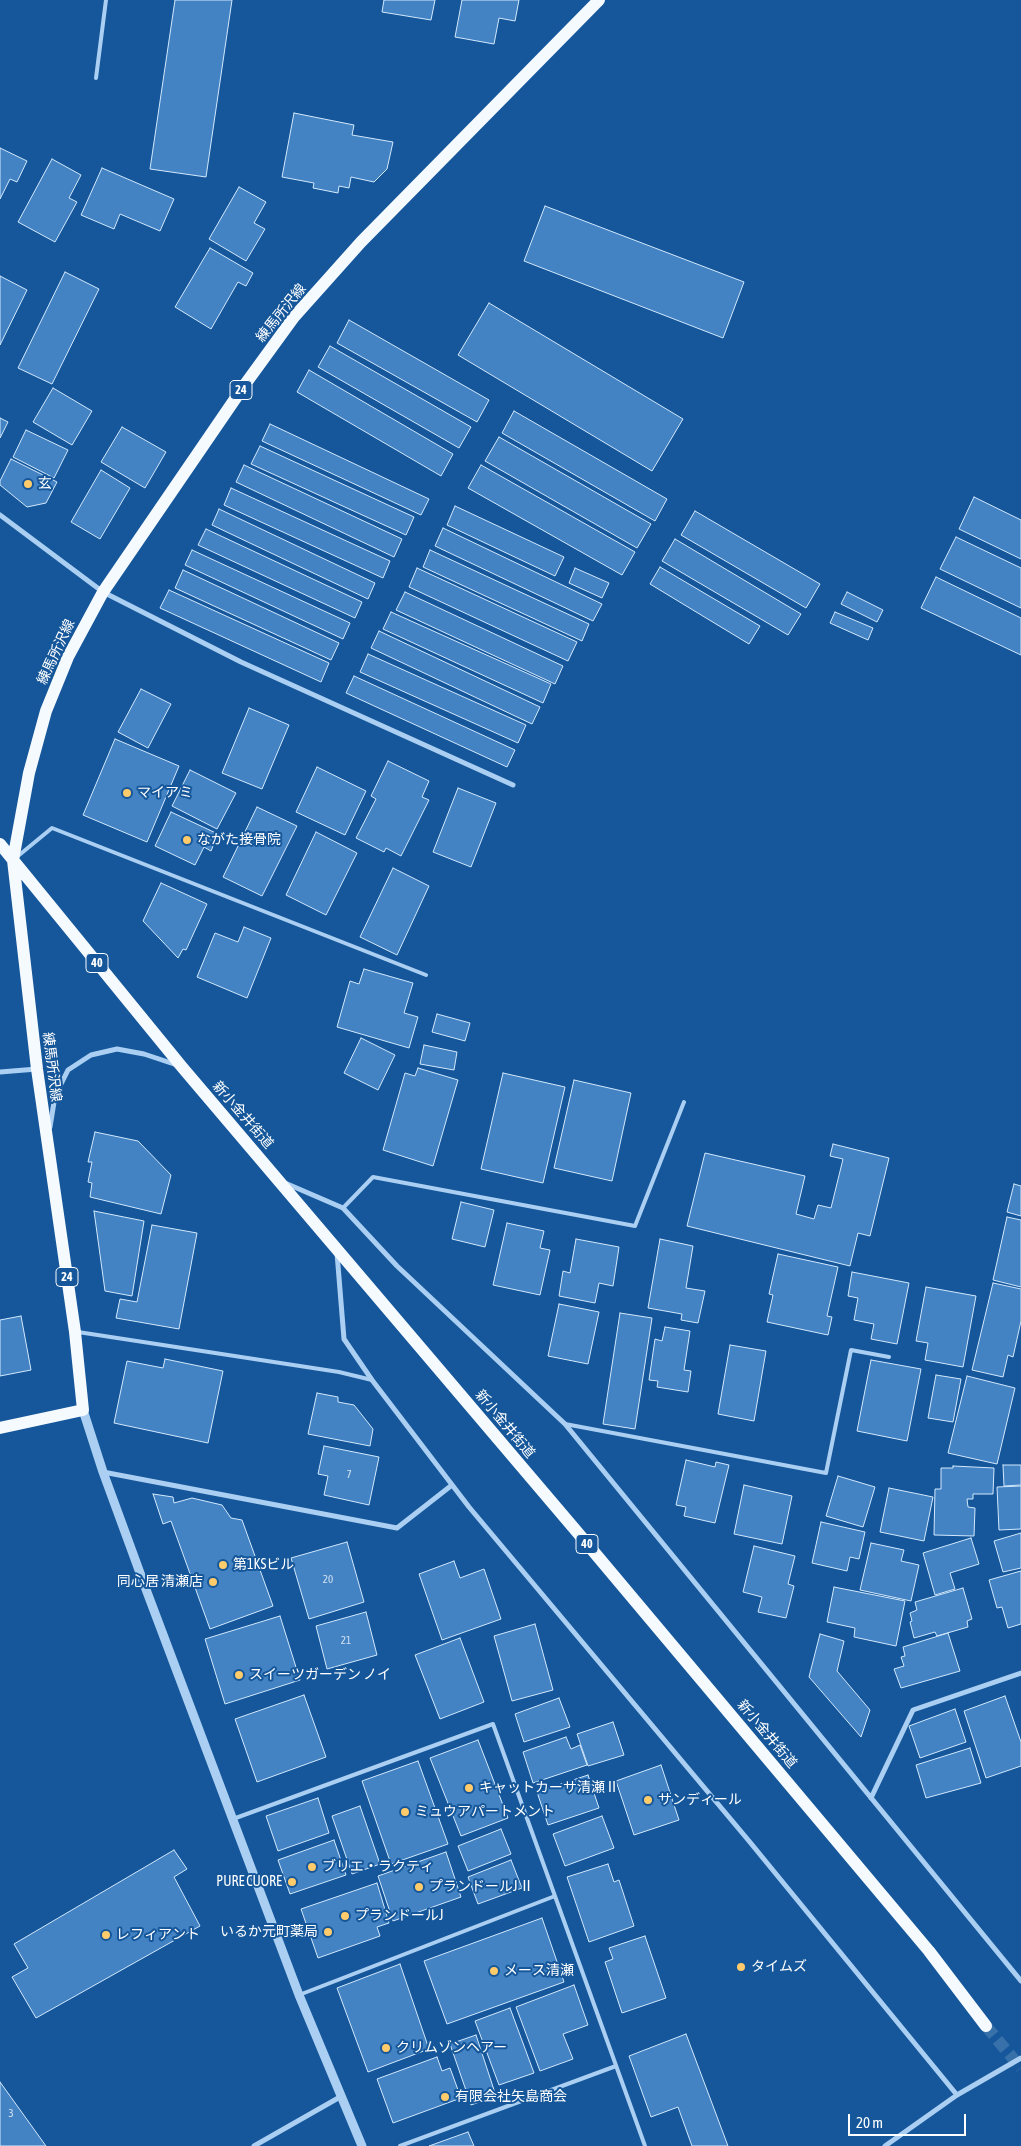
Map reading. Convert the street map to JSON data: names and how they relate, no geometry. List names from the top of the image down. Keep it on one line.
{"streets":{"main road":["練馬所沢線","24","40","新小金井街道"]},"crossings":[["練馬所沢線","新小金井街道"]],"places":["玄","マイアミ","ながた接骨院","第1KSビル","同心居 清瀬店","スイーツガーデン ノイ","キャットカーサ清瀬Ⅱ","サンディール","ミュウアパートメント","ブリエ・ラクティ","PURE CUORE","プランドールJ Ⅱ","プランドールJ","いるか元町薬局","レフィアント","タイムズ","メース清瀬","クリムゾンヘアー","有限会社矢島商会"],"house_numbers":["7","20","21","3"],"scale_bar":"20 m"}
